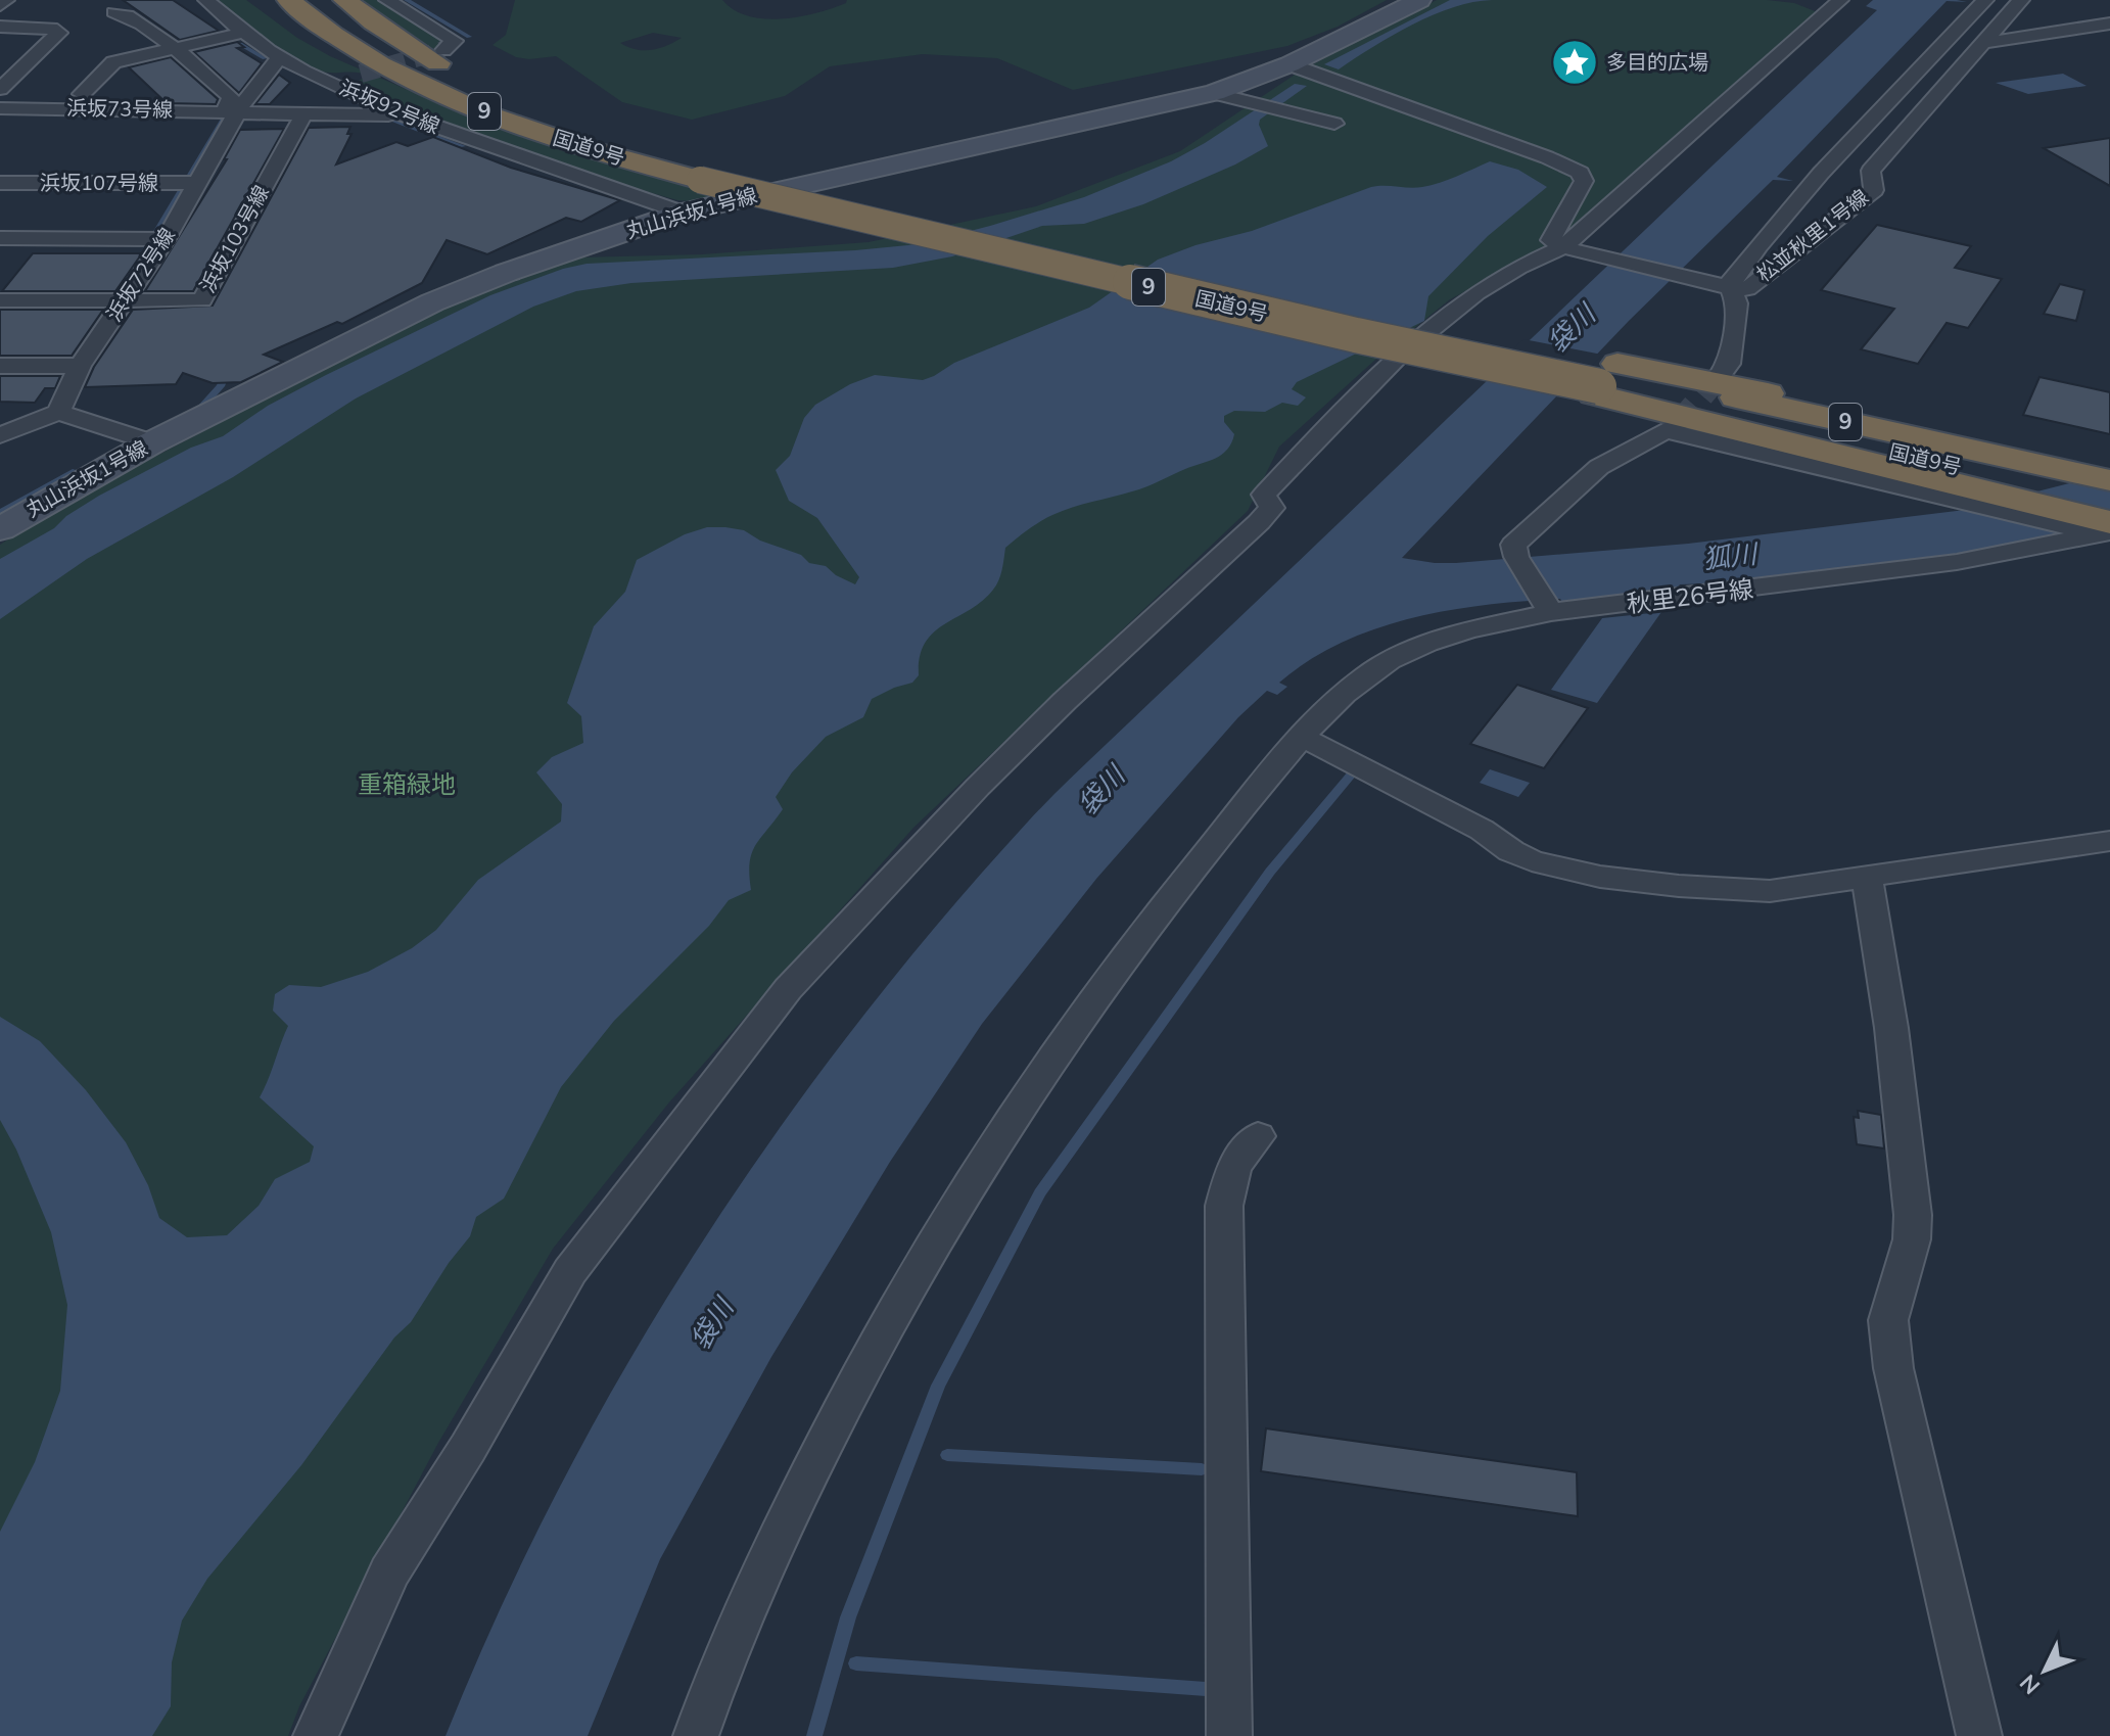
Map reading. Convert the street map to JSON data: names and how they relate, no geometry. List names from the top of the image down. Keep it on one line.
{"streets":{"highway":["9","国道9号"],"street":["浜坂92号線","浜坂73号線","浜坂107号線","丸山浜坂1号線","松並秋里1号線","浜坂103号線","浜坂72号線","秋里26号線"]},"crossings":[["浜坂92号線","浜坂73号線"],["浜坂92号線","丸山浜坂1号線"],["浜坂92号線","浜坂72号線"],["浜坂73号線","浜坂103号線"],["浜坂73号線","浜坂72号線"],["浜坂107号線","浜坂72号線"],["浜坂103号線","浜坂72号線"]],"water":["袋川","狐川"],"parks":["重箱緑地"],"places":{"place":["多目的広場"]},"north":"bottom left"}
